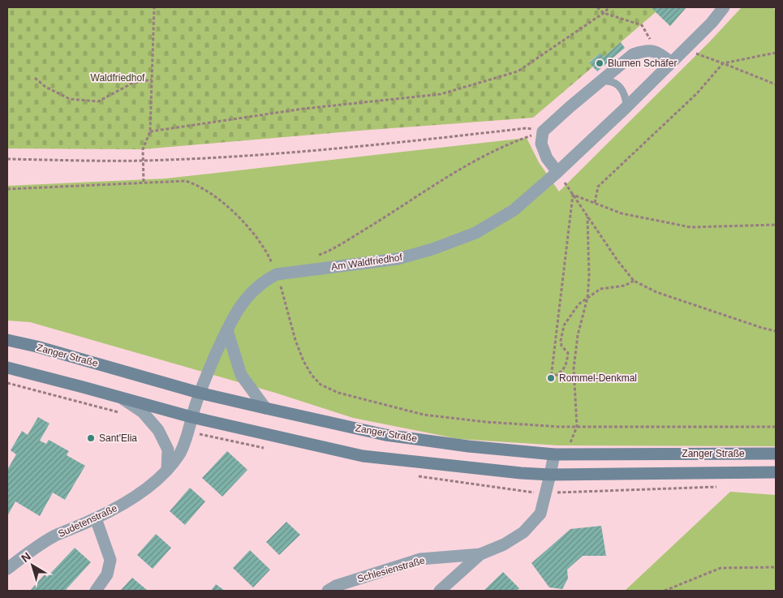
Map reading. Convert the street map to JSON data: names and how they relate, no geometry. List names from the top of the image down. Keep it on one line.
{"streets":{"street":["Am Waldfriedhof","Zanger Straße","Sudetenstraße","Schlesienstraße"]},"crossings":[["Am Waldfriedhof","Zanger Straße"],["Am Waldfriedhof","Sudetenstraße"],["Zanger Straße","Sudetenstraße"]],"parks":["Waldfriedhof"],"places":["Blumen Schäfer","Rommel-Denkmal","Sant'Elia"],"north":"top left"}
